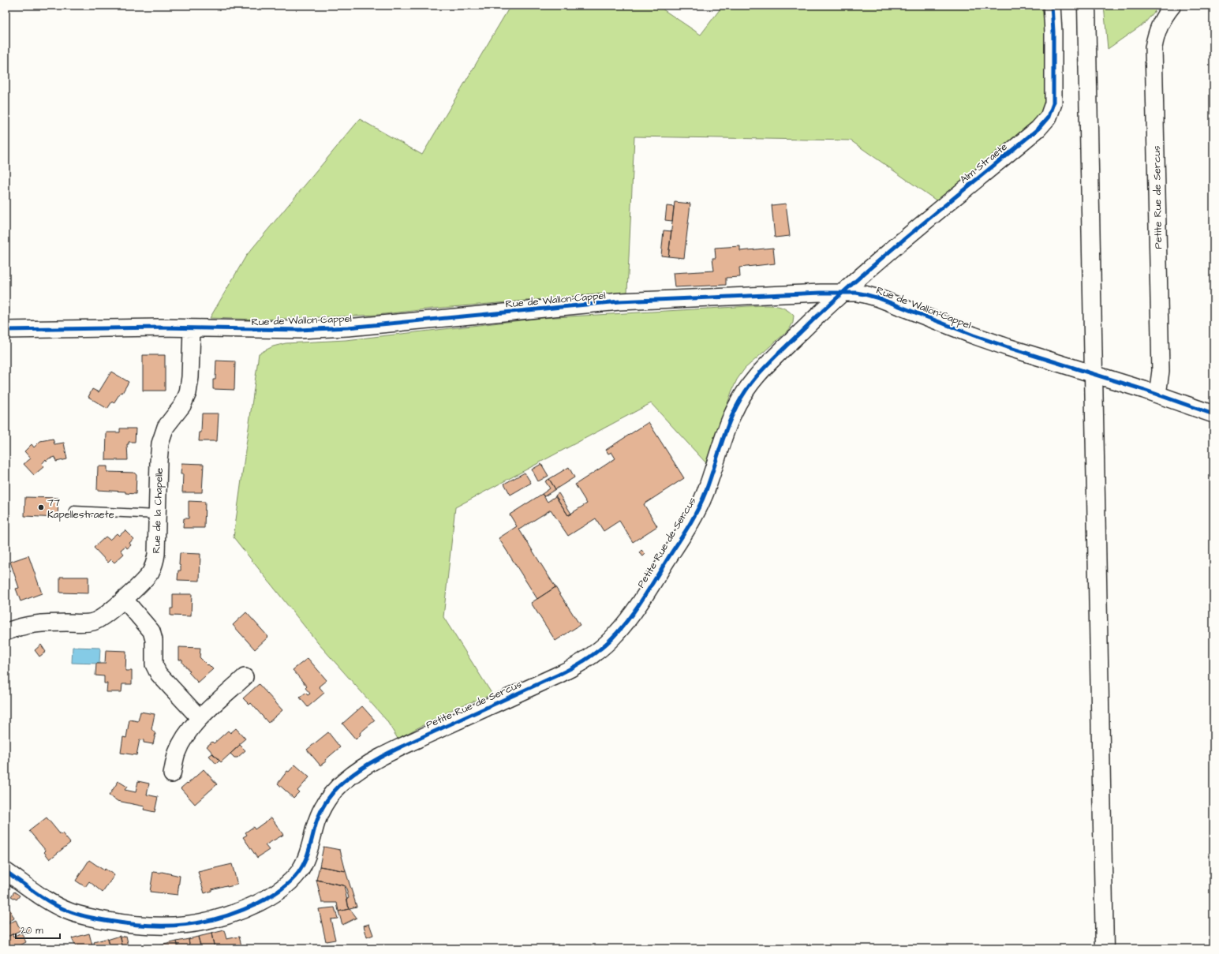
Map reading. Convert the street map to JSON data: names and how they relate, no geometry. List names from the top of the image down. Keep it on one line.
{"streets":{"street":["Alm Straete","Petite Rue de Sercus","Rue de Wallon-Cappel","Rue de la Chapelle"]},"crossings":[["Alm Straete","Petite Rue de Sercus"],["Alm Straete","Rue de Wallon-Cappel"],["Petite Rue de Sercus","Rue de Wallon-Cappel"],["Rue de Wallon-Cappel","Rue de la Chapelle"]],"places":["77 Kapellestraete"],"scale_bar":"20 m"}
